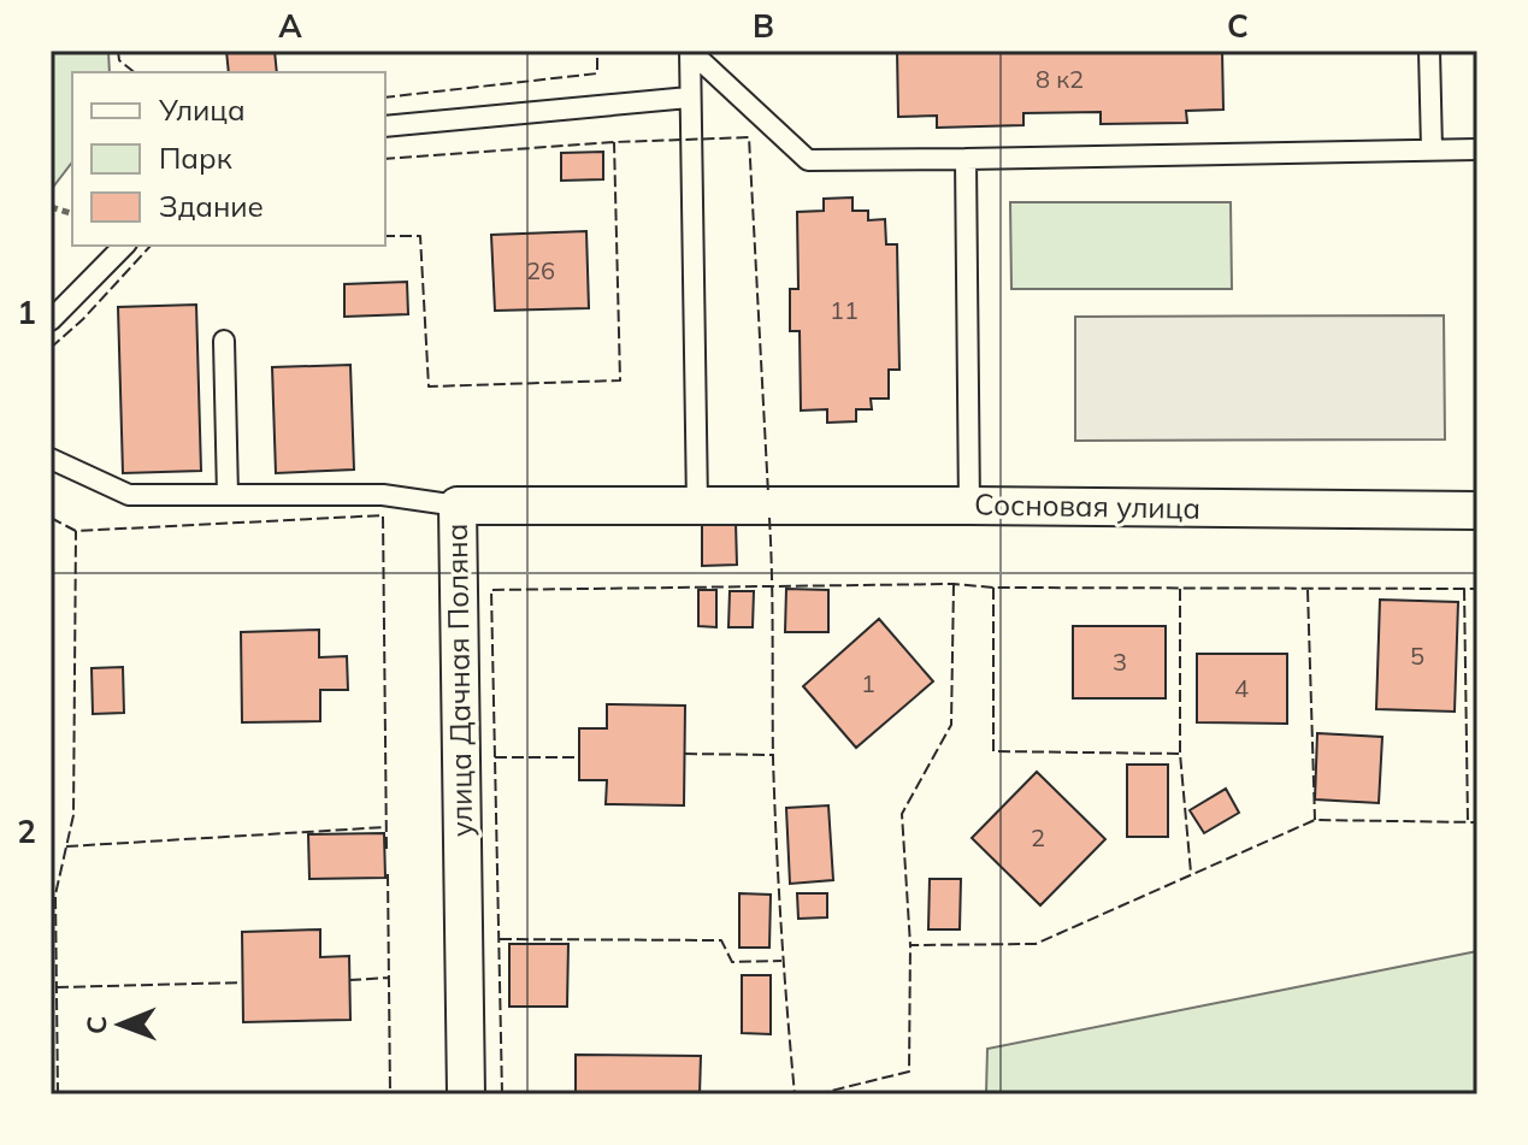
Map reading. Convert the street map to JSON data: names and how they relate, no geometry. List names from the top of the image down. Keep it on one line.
{"streets":{"street":["Сосновая улица","улица Дачная Поляна"]},"crossings":[["Сосновая улица","улица Дачная Поляна"]],"house_numbers":["8 к2","26","11","5","3","1","4","2"],"legend":["Улица","Парк","Здание"],"north":"left","grid":{"columns":["A","B","C"],"rows":["1","2"]}}
